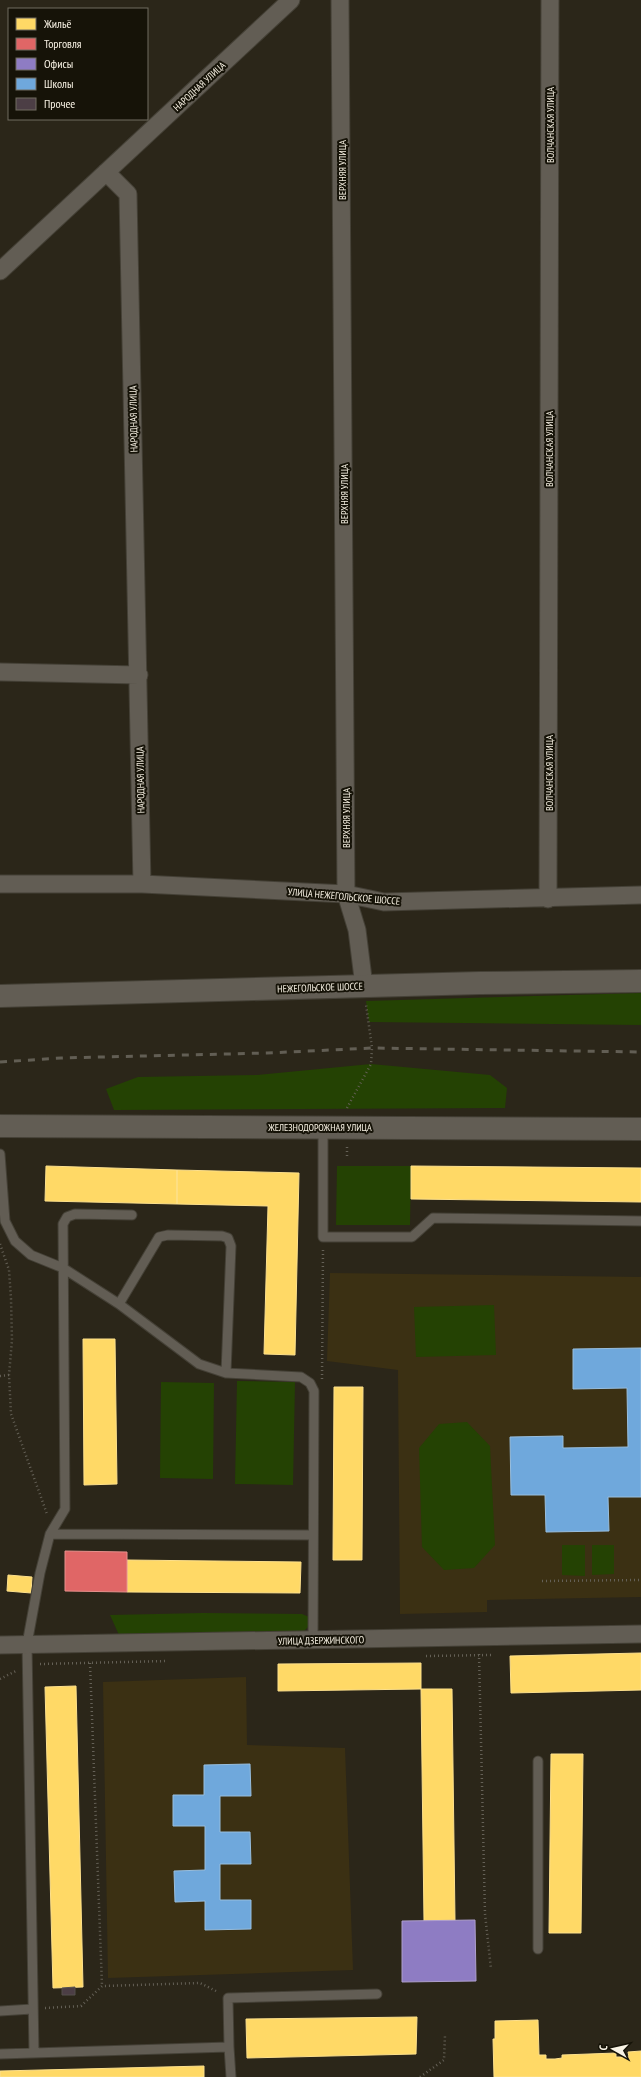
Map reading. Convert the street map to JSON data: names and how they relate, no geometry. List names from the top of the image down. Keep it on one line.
{"streets":{"street":["НАРОДНАЯ УЛИЦА","ВОЛЧАНСКАЯ УЛИЦА","ВЕРХНЯЯ УЛИЦА","УЛИЦА НЕЖЕГОЛЬСКОЕ ШОССЕ","НЕЖЕГОЛЬСКОЕ ШОССЕ","ЖЕЛЕЗНОДОРОЖНАЯ УЛИЦА","УЛИЦА ДЗЕРЖИНСКОГО"]},"crossings":[["НАРОДНАЯ УЛИЦА","УЛИЦА НЕЖЕГОЛЬСКОЕ ШОССЕ"],["ВОЛЧАНСКАЯ УЛИЦА","УЛИЦА НЕЖЕГОЛЬСКОЕ ШОССЕ"],["ВЕРХНЯЯ УЛИЦА","УЛИЦА НЕЖЕГОЛЬСКОЕ ШОССЕ"],["ВЕРХНЯЯ УЛИЦА","НЕЖЕГОЛЬСКОЕ ШОССЕ"]],"legend":["Жильё","Торговля","Офисы","Школы","Прочее"],"north":"left"}
